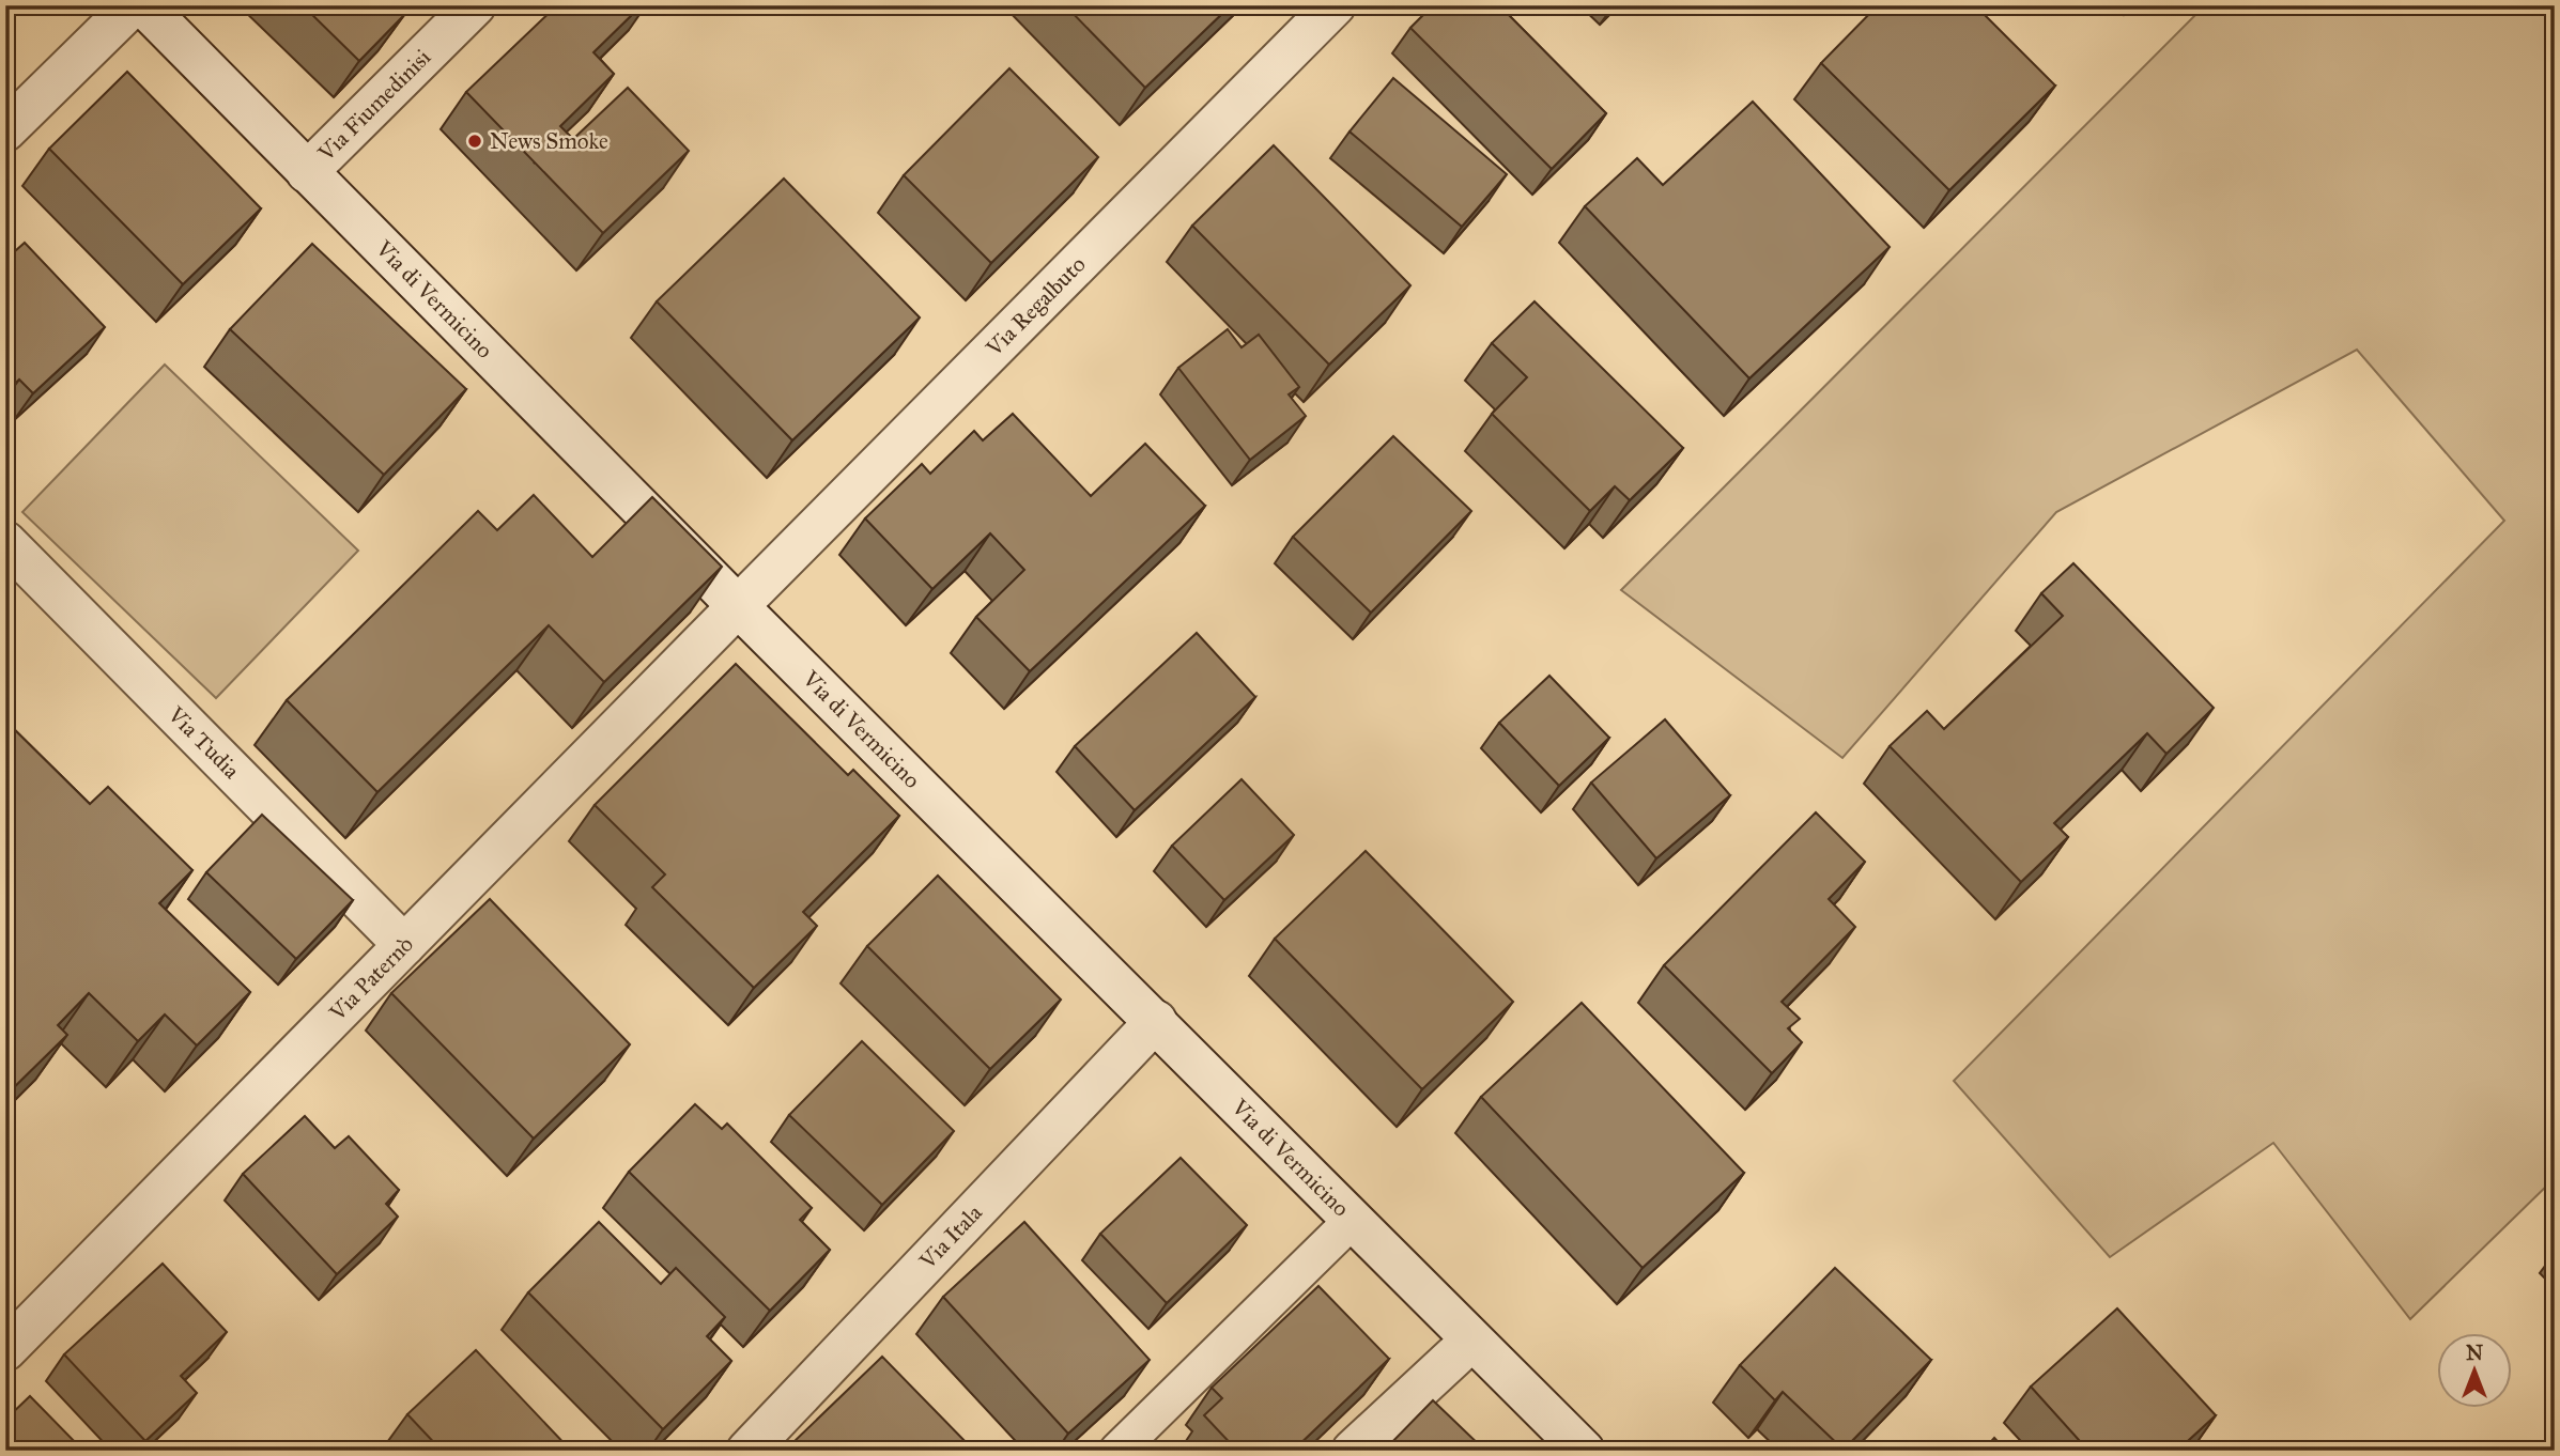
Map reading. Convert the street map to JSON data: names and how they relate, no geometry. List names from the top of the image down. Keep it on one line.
{"streets":{"street":["Via Fiumedinisi","Via di Vermicino","Via Regalbuto","Via Tudia","Via Paternò","Via Itala"]},"crossings":[["Via Fiumedinisi","Via di Vermicino"],["Via di Vermicino","Via Regalbuto"],["Via di Vermicino","Via Paternò"],["Via di Vermicino","Via Itala"],["Via Regalbuto","Via Paternò"],["Via Tudia","Via Paternò"]],"places":["News Smoke"],"north":"top"}
